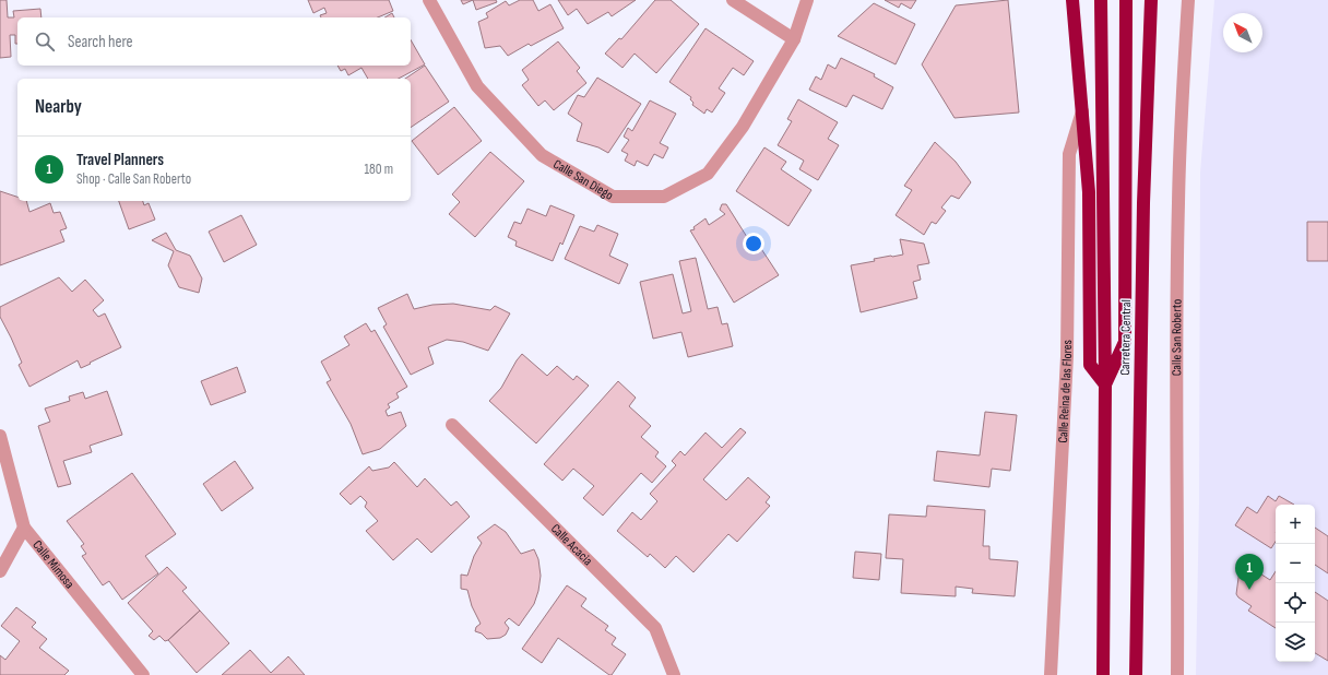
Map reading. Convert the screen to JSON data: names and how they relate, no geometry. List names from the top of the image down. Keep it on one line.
{"streets":{"highway":["Carretera Central"],"street":["Calle San Diego","Calle San Roberto","Calle Reina de las Flores","Calle Acacia","Calle Mimosa"]},"north":"top left","page":{"search":"Search here","heading":"Nearby","list":[{"mark":"1","name":"Travel Planners","note":"Shop · Calle San Roberto","value":"180 m"}],"map_buttons":["+","−"],"pins":"1"}}
